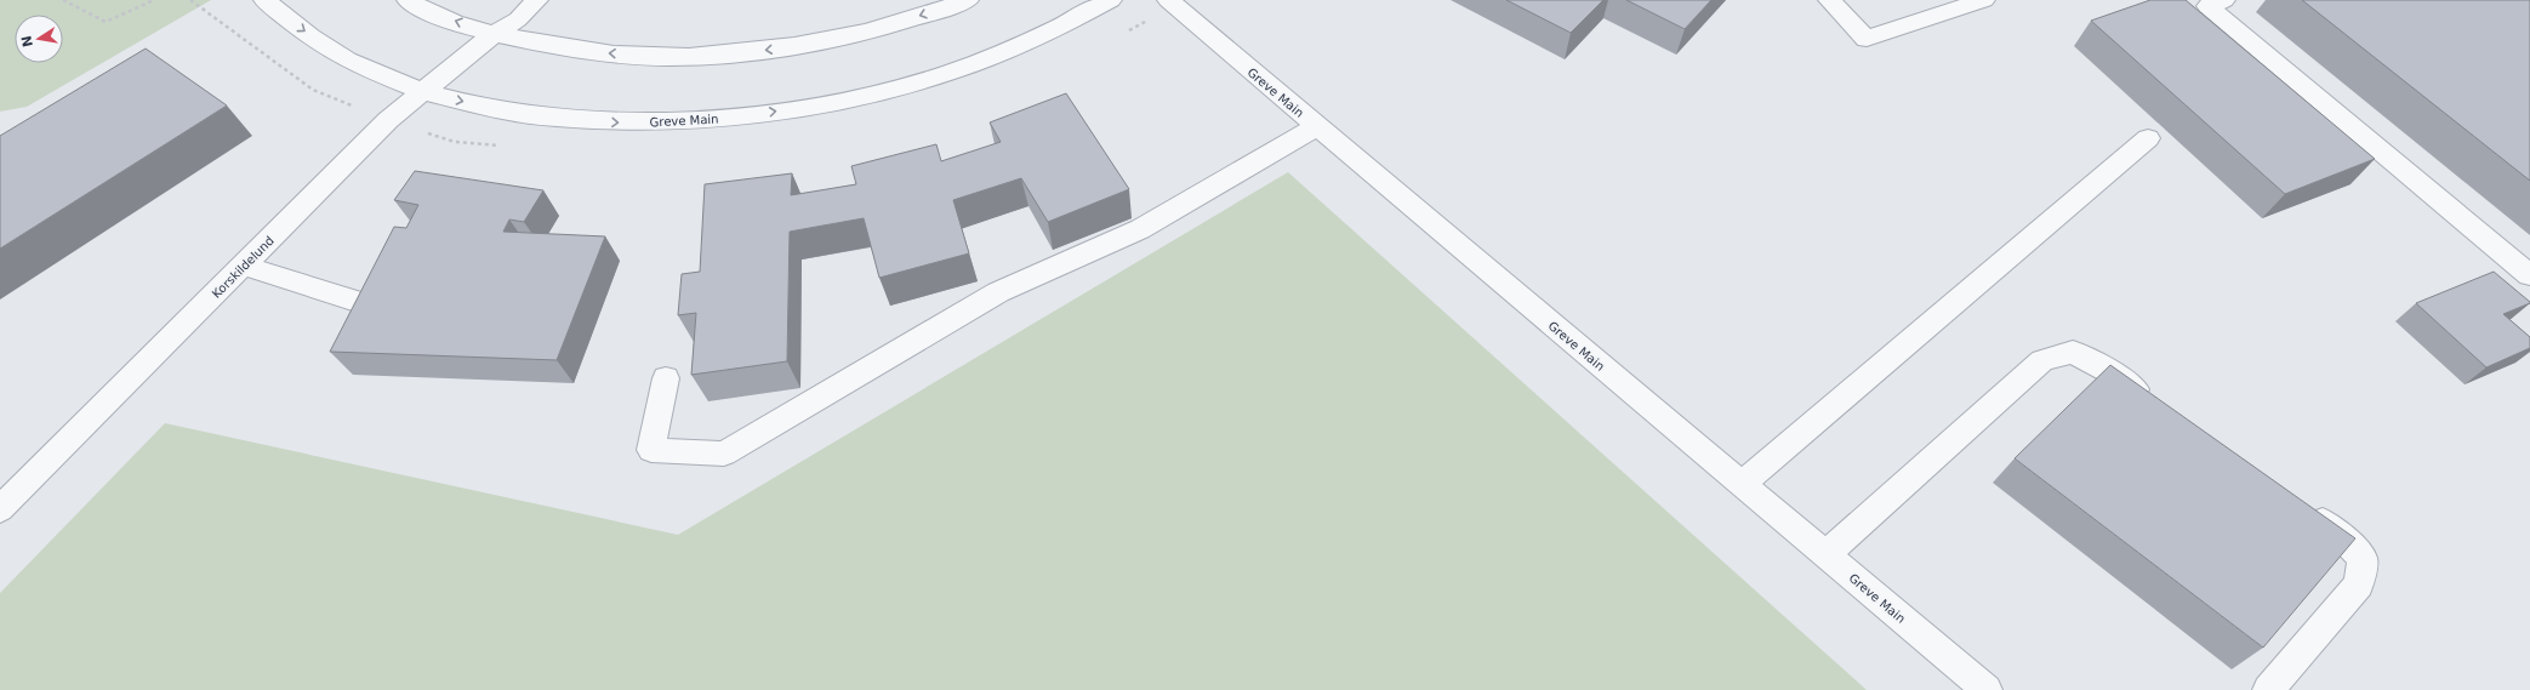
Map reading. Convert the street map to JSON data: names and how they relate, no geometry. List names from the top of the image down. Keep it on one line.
{"streets":{"street":["Greve Main","Korskildelund"]},"crossings":[["Greve Main","Korskildelund"]],"north":"left"}
